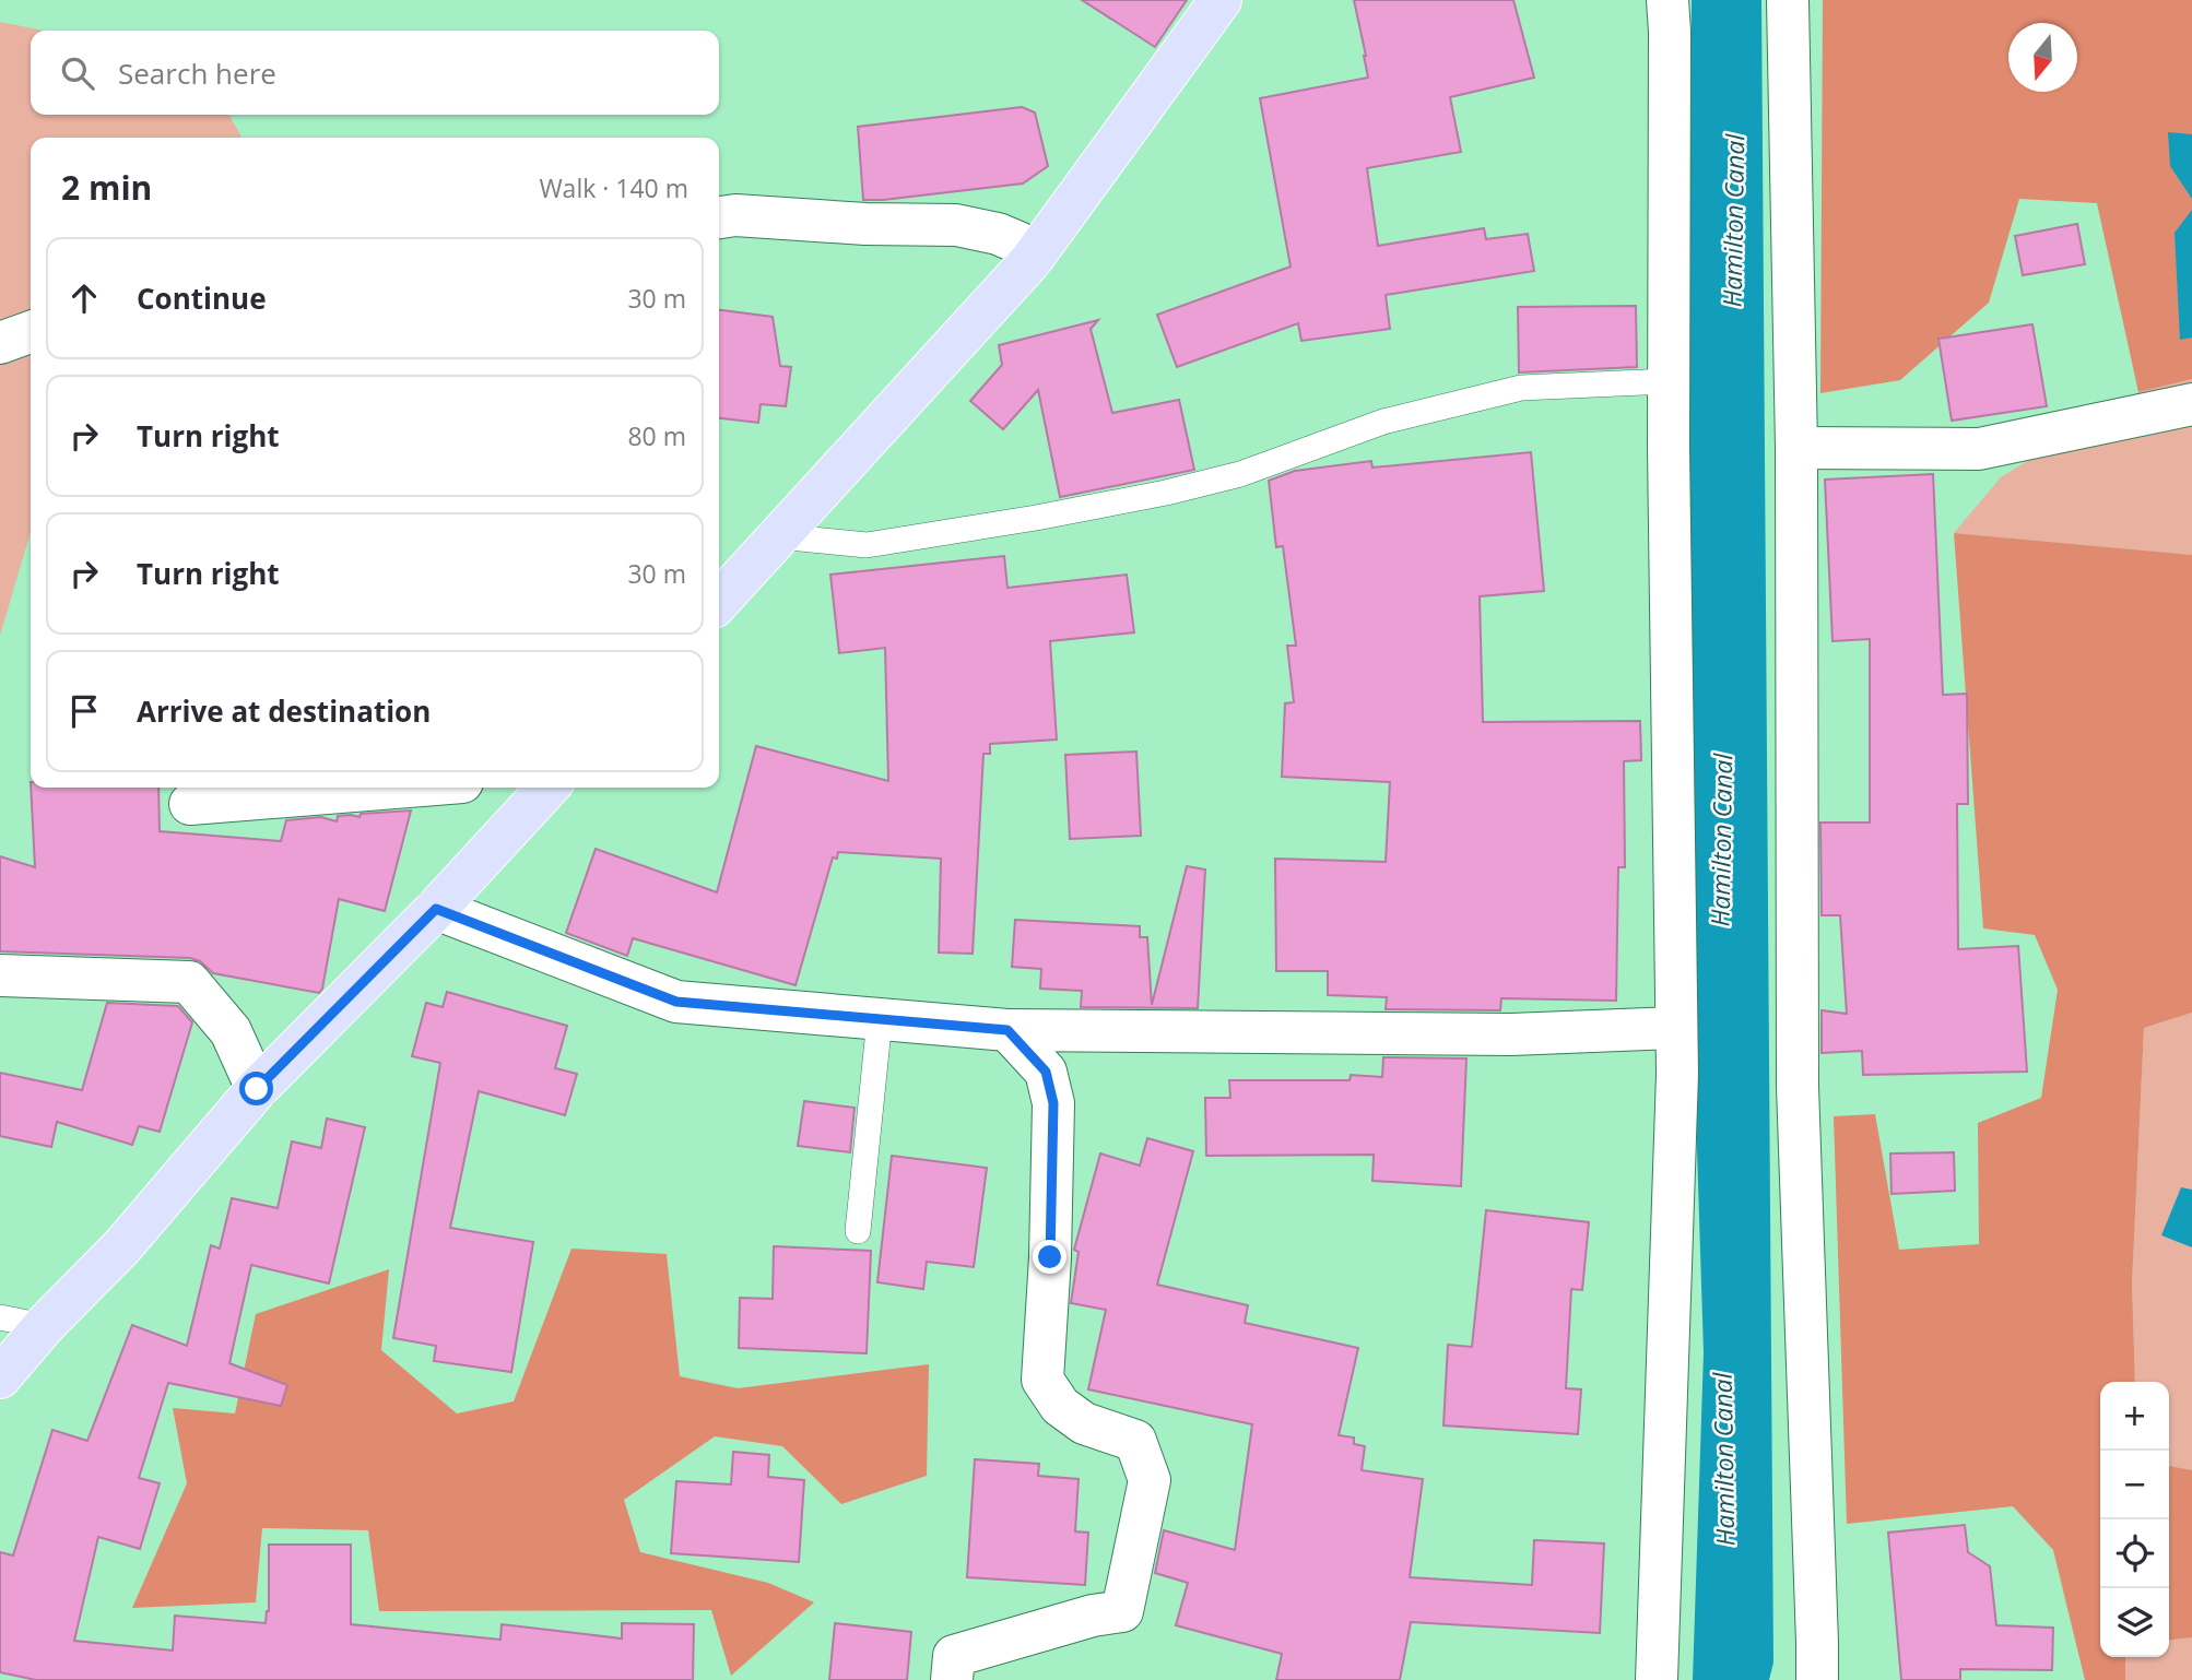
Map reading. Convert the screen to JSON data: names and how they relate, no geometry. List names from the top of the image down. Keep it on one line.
{"water":["Hamilton Canal"],"north":"bottom","page":{"search":"Search here","heading":["2 min","Walk · 140 m"],"list":[["Continue","30 m"],["Turn right","80 m"],["Turn right","30 m"],"Arrive at destination"],"map_buttons":["+","−"]}}
